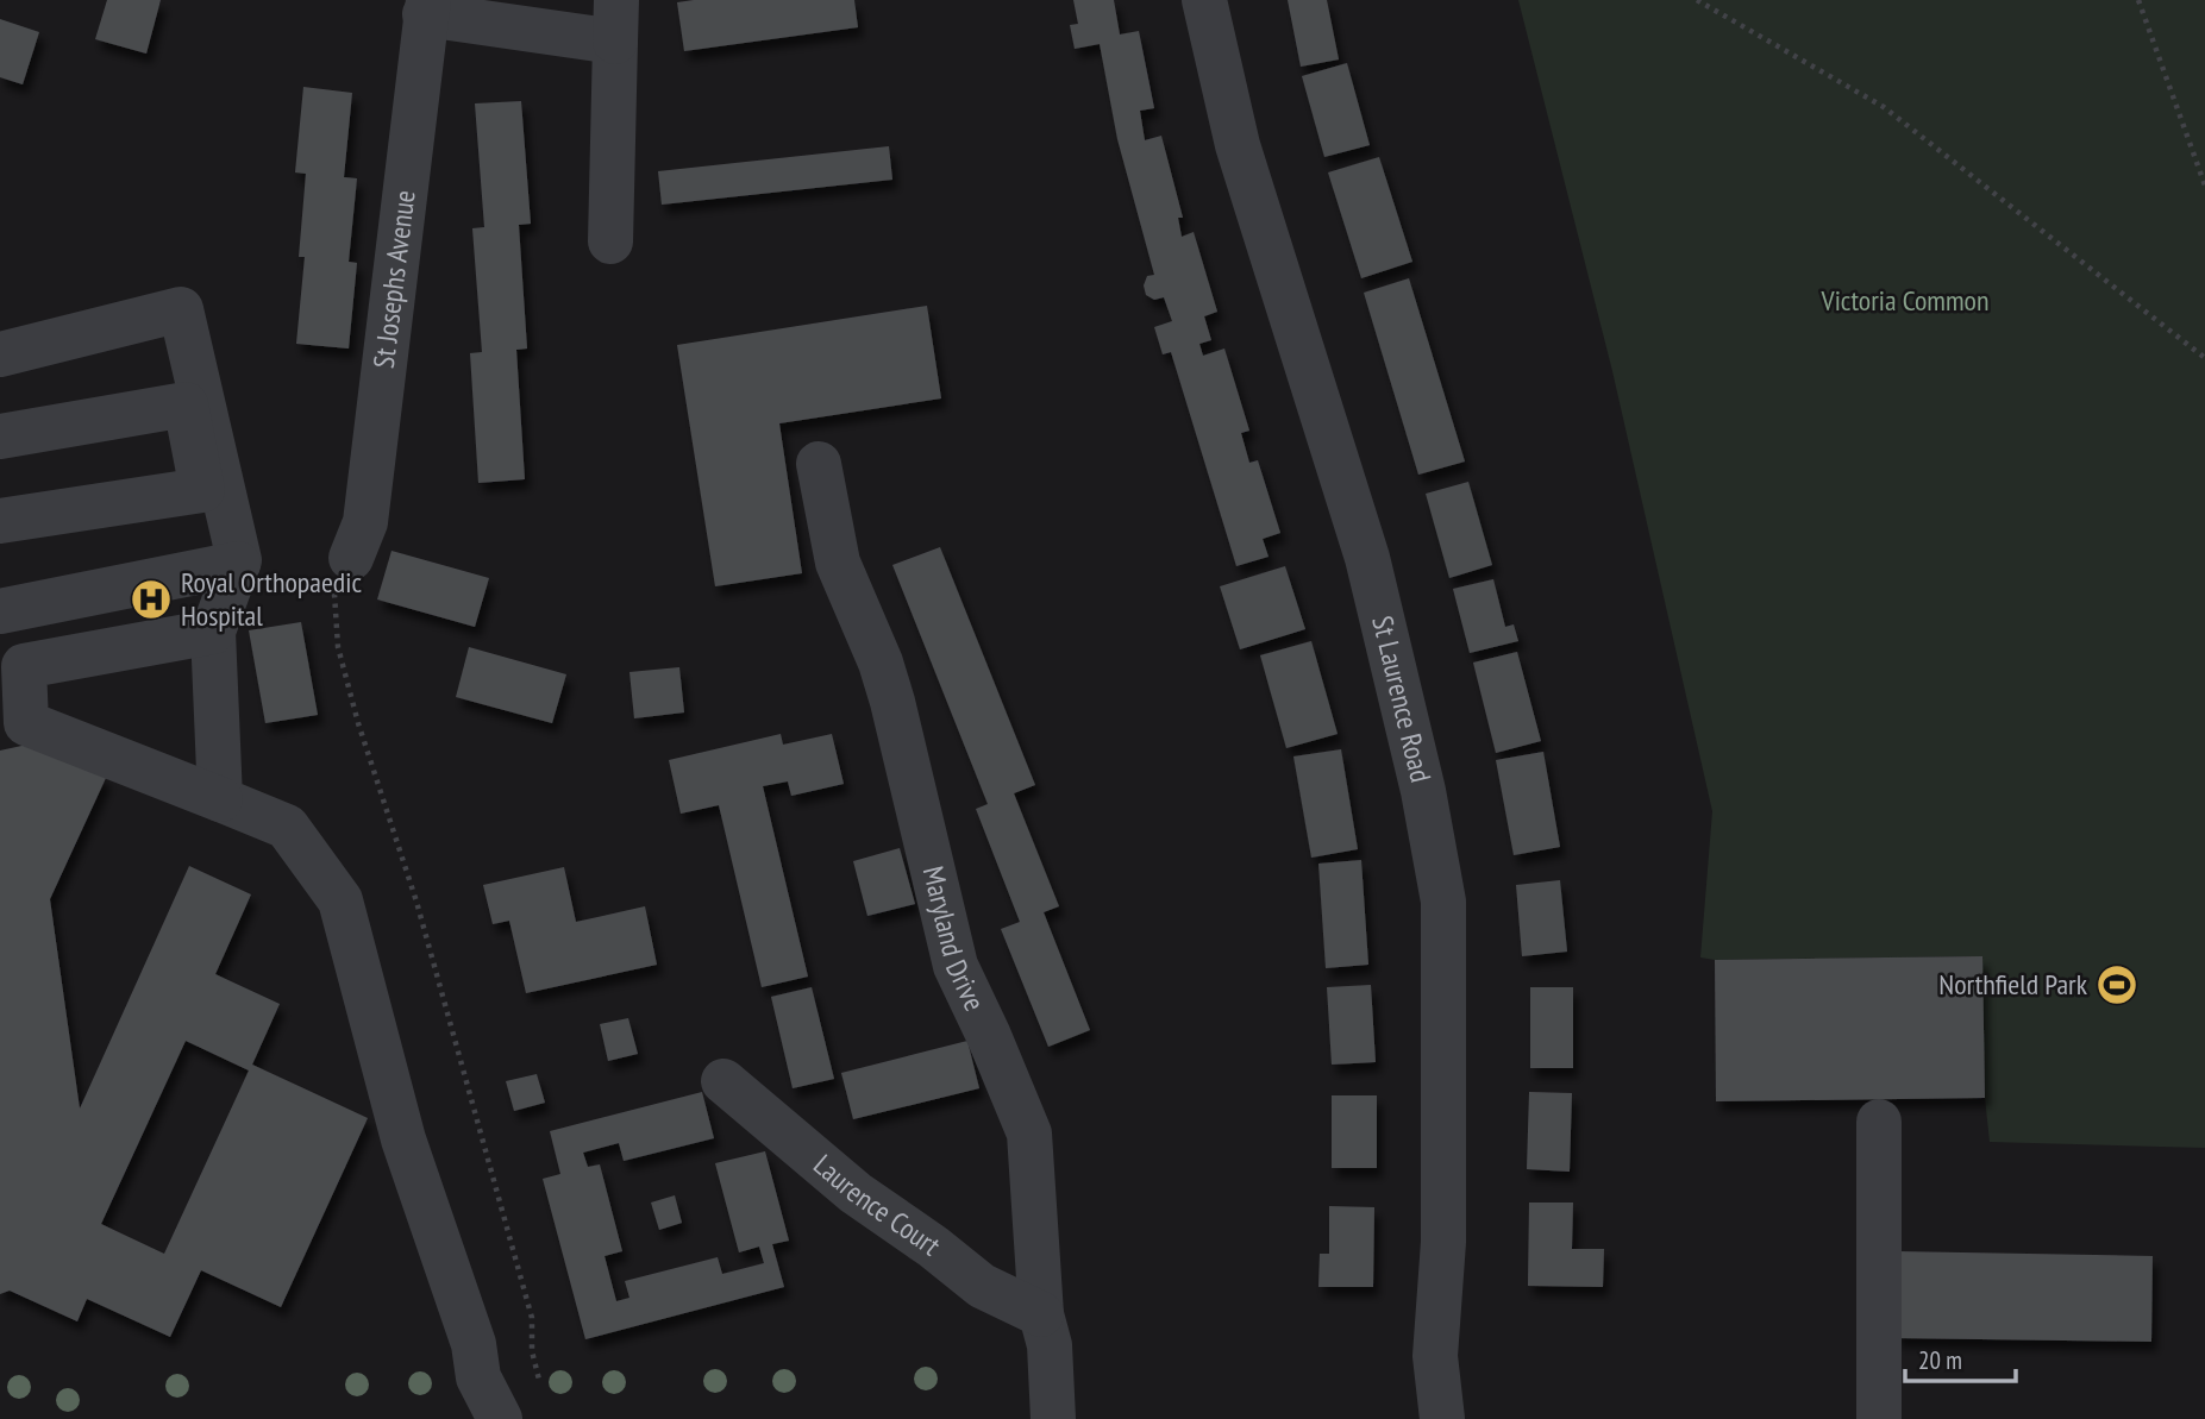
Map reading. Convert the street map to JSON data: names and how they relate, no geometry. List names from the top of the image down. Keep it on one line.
{"streets":{"street":["St Josephs Avenue","St Laurence Road","Maryland Drive","Laurence Court"]},"crossings":[["Maryland Drive","Laurence Court"]],"parks":["Victoria Common"],"places":{"hospital":["Royal Orthopaedic Hospital"],"sports":["Northfield Park"]},"scale_bar":"20 m"}
